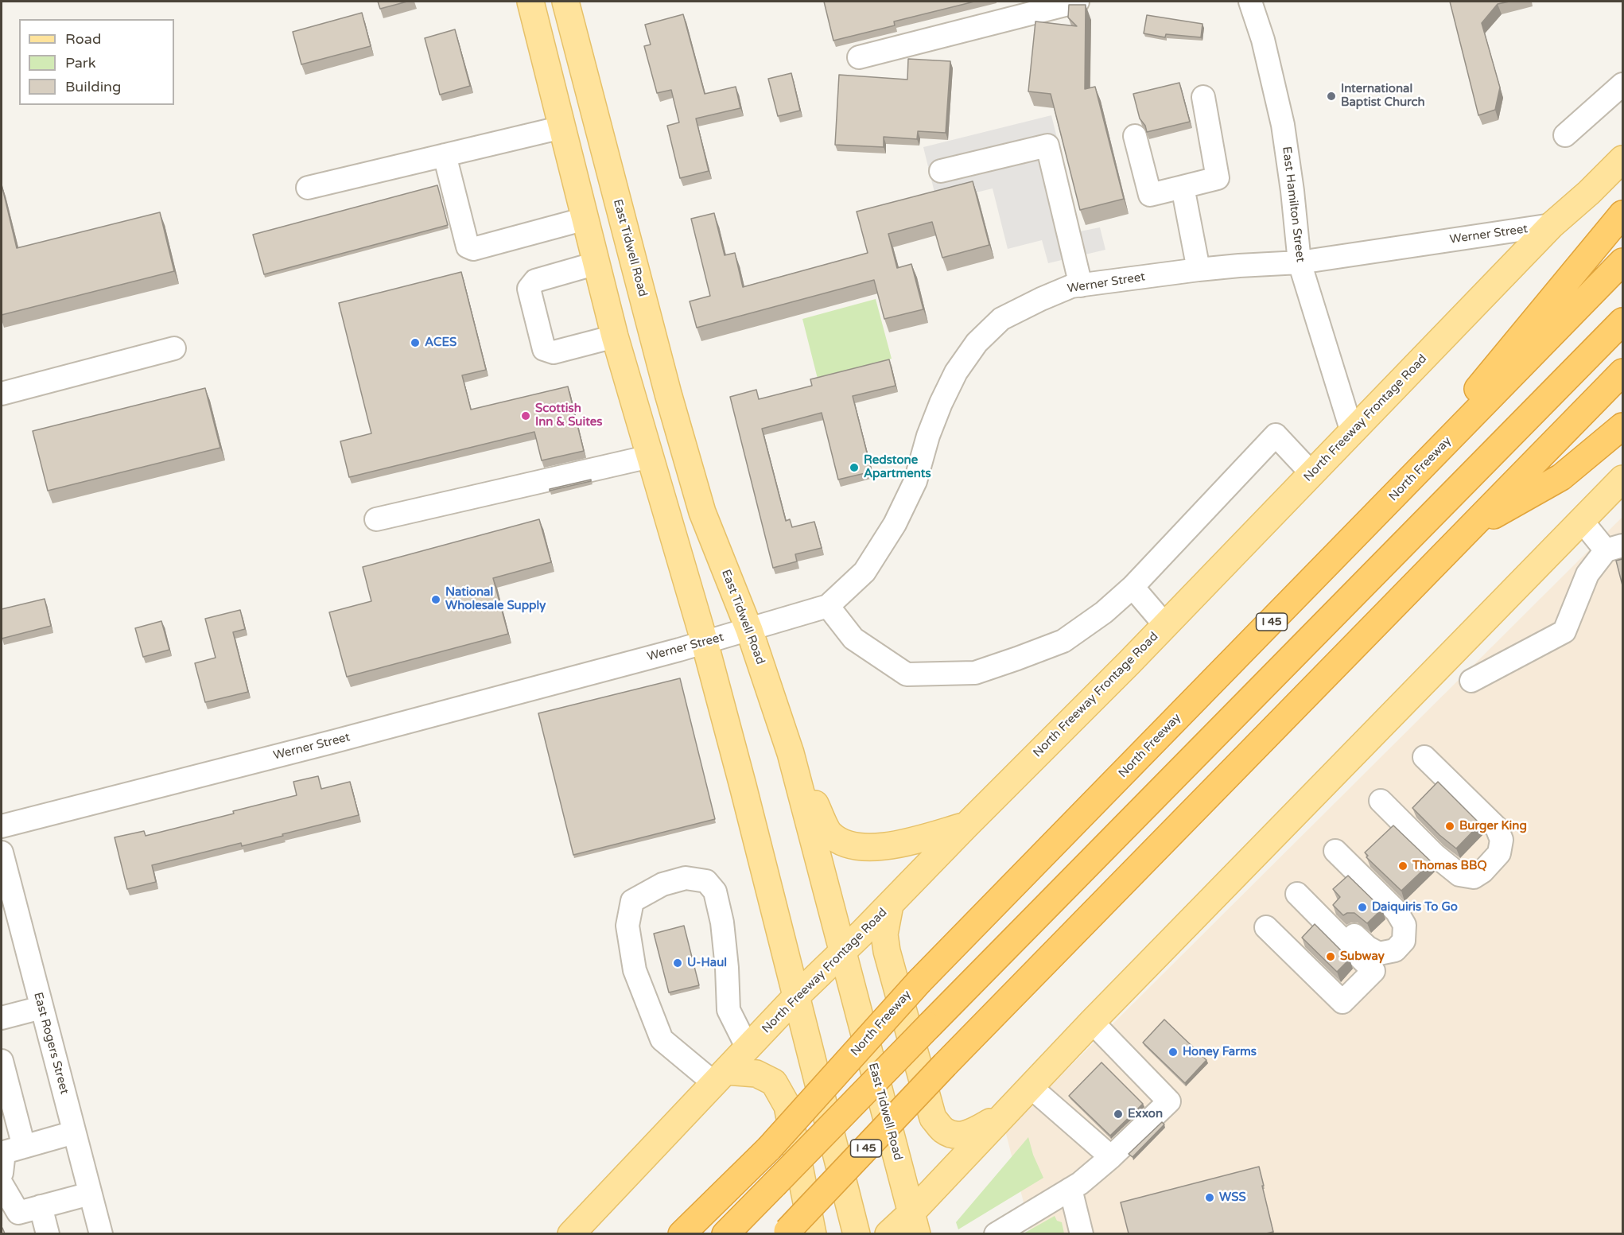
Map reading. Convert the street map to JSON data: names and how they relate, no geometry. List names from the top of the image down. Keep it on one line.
{"streets":{"highway":["North Freeway","I 45"],"main road":["East Tidwell Road","North Freeway Frontage Road"],"street":["East Hamilton Street","Werner Street","East Rogers Street"]},"crossings":[["East Hamilton Street","Werner Street"],["East Hamilton Street","North Freeway Frontage Road"],["Werner Street","East Tidwell Road"],["Werner Street","North Freeway Frontage Road"],["East Tidwell Road","North Freeway Frontage Road"]],"places":["International Baptist Church","ACES","Scottish Inn & Suites","Redstone Apartments","National Wholesale Supply","Burger King","Thomas BBQ","Daiquiris To Go","Subway","U-Haul","Honey Farms","Exxon","WSS"],"legend":["Road","Park","Building"]}
